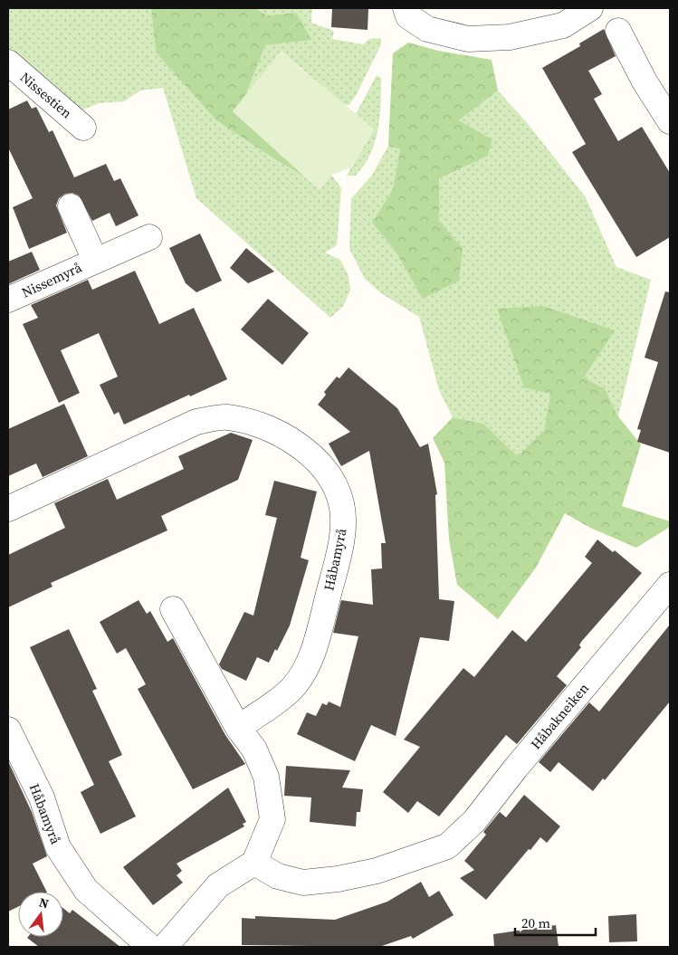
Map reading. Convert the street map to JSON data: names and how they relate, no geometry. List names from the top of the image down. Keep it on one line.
{"streets":{"street":["Nissestien","Nissemyrå","Håbamyrå","Håbakneiken"]},"scale_bar":"20 m","north":"top"}
